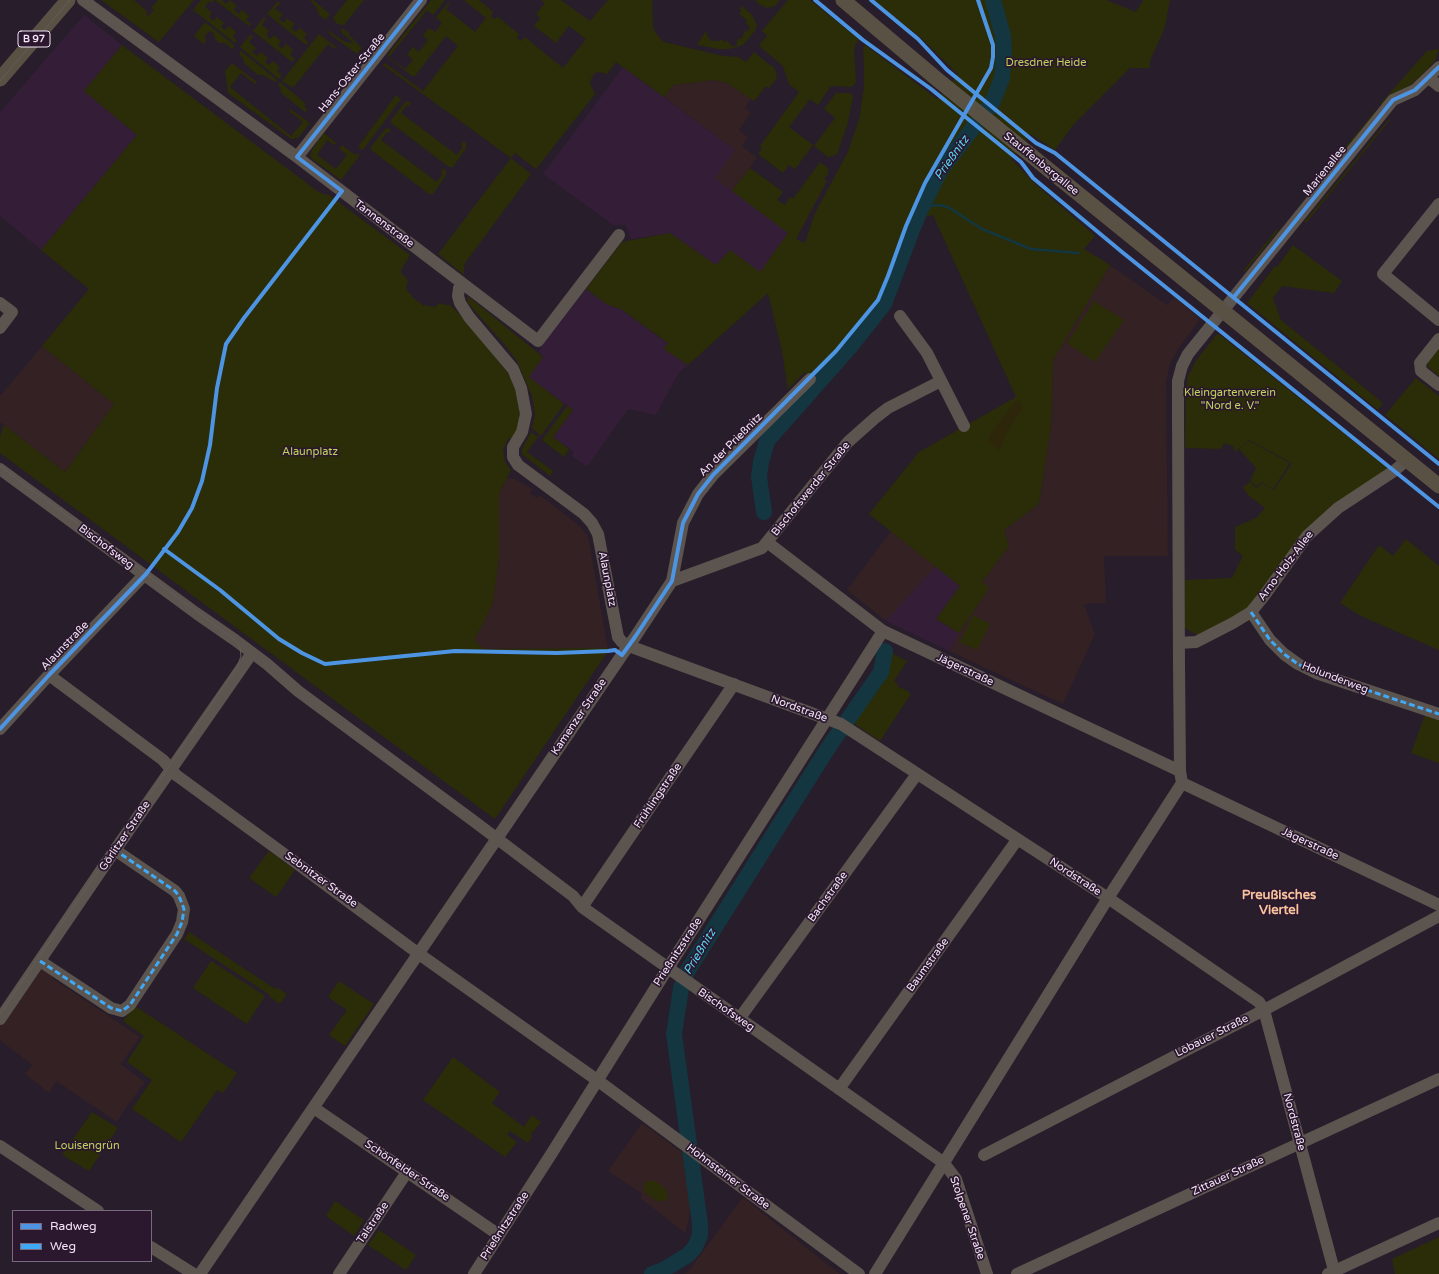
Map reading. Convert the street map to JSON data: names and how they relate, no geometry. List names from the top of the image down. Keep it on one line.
{"streets":{"main road":["B 97","Stauffenbergallee"],"street":["Hans-Oster-Straße","Marienallee","Tannenstraße","An der Prießnitz","Bischofswerder Straße","Bischofsweg","Arno-Holz-Allee","Alaunplatz","Alaunstraße","Jägerstraße","Holunderweg","Nordstraße","Kamenzer Straße","Frühlingstraße","Görlitzer Straße","Sebnitzer Straße","Bachstraße","Prießnitzstraße","Baumstraße","Löbauer Straße","Schönfelder Straße","Zittauer Straße","Hohnsteiner Straße","Stolpener Straße","Talstraße"]},"crossings":[["Hans-Oster-Straße","Tannenstraße"],["Stauffenbergallee","Marienallee"],["Stauffenbergallee","Arno-Holz-Allee"],["Marienallee","Arno-Holz-Allee"],["Marienallee","Jägerstraße"],["Tannenstraße","Alaunplatz"],["An der Prießnitz","Bischofswerder Straße"],["An der Prießnitz","Kamenzer Straße"],["Bischofswerder Straße","Jägerstraße"],["Bischofswerder Straße","Kamenzer Straße"],["Bischofsweg","Alaunstraße"],["Bischofsweg","Kamenzer Straße"],["Bischofsweg","Frühlingstraße"],["Bischofsweg","Görlitzer Straße"],["Bischofsweg","Bachstraße"],["Bischofsweg","Prießnitzstraße"],["Bischofsweg","Baumstraße"],["Bischofsweg","Stolpener Straße"],["Arno-Holz-Allee","Holunderweg"],["Alaunplatz","Nordstraße"],["Alaunplatz","Kamenzer Straße"],["Alaunstraße","Sebnitzer Straße"],["Jägerstraße","Prießnitzstraße"],["Nordstraße","Kamenzer Straße"],["Nordstraße","Frühlingstraße"],["Nordstraße","Bachstraße"],["Nordstraße","Prießnitzstraße"],["Nordstraße","Baumstraße"],["Nordstraße","Löbauer Straße"],["Nordstraße","Zittauer Straße"],["Kamenzer Straße","Sebnitzer Straße"],["Kamenzer Straße","Schönfelder Straße"],["Görlitzer Straße","Sebnitzer Straße"],["Sebnitzer Straße","Prießnitzstraße"],["Sebnitzer Straße","Hohnsteiner Straße"],["Prießnitzstraße","Schönfelder Straße"],["Prießnitzstraße","Hohnsteiner Straße"],["Schönfelder Straße","Talstraße"]],"districts":["Preußisches Viertel"],"water":["Prießnitz"],"parks":["Dresdner Heide","Kleingartenverein \"Nord e. V.\"","Alaunplatz","Louisengrün"],"legend":["Radweg","Weg"]}
